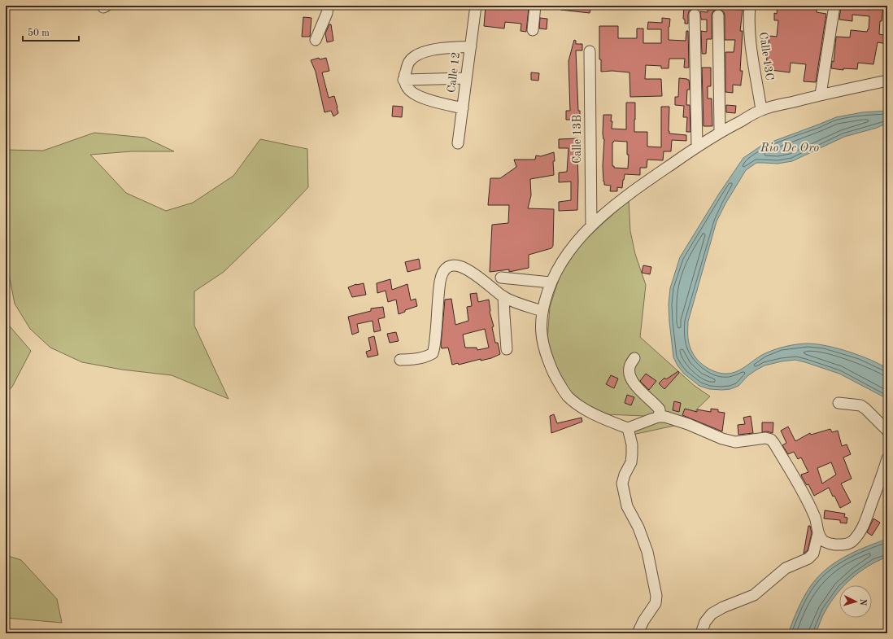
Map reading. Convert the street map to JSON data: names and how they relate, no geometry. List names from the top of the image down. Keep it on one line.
{"streets":{"street":["Calle 13C","Calle 12","Calle 13B"]},"water":["Rio De Oro"],"scale_bar":"50 m","north":"right"}
